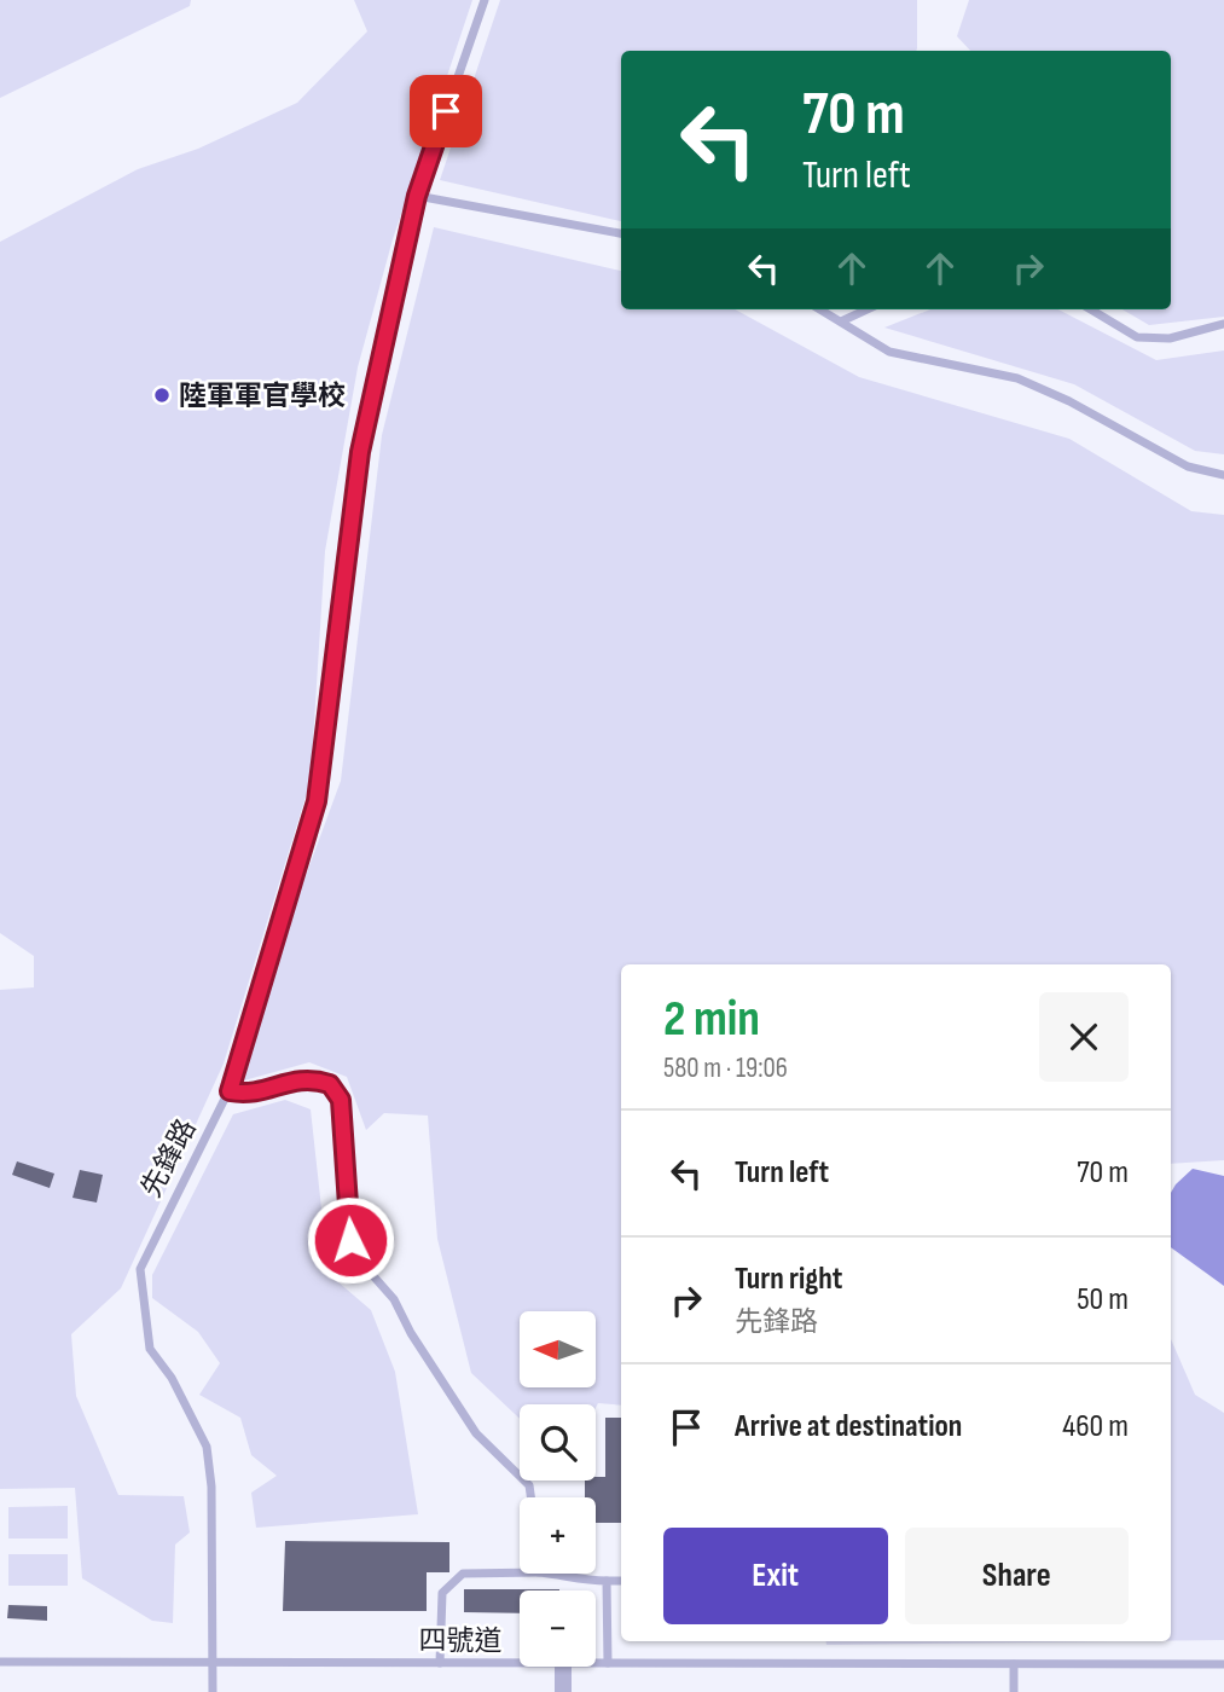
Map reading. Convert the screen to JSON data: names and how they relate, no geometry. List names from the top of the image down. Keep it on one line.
{"streets":{"lane":["先鋒路","四號道"]},"crossings":[["先鋒路","四號道"]],"places":["陸軍軍官學校"],"north":"left","page":{"turn":["70 m","Turn left"],"heading":["2 min","580 m · 19:06"],"list":[{"name":"Turn left","value":"70 m"},{"name":"Turn right","note":"先鋒路","value":"50 m"},{"name":"Arrive at destination","value":"460 m"}],"map_buttons":["+","−"],"buttons":["Exit","Share"]}}
